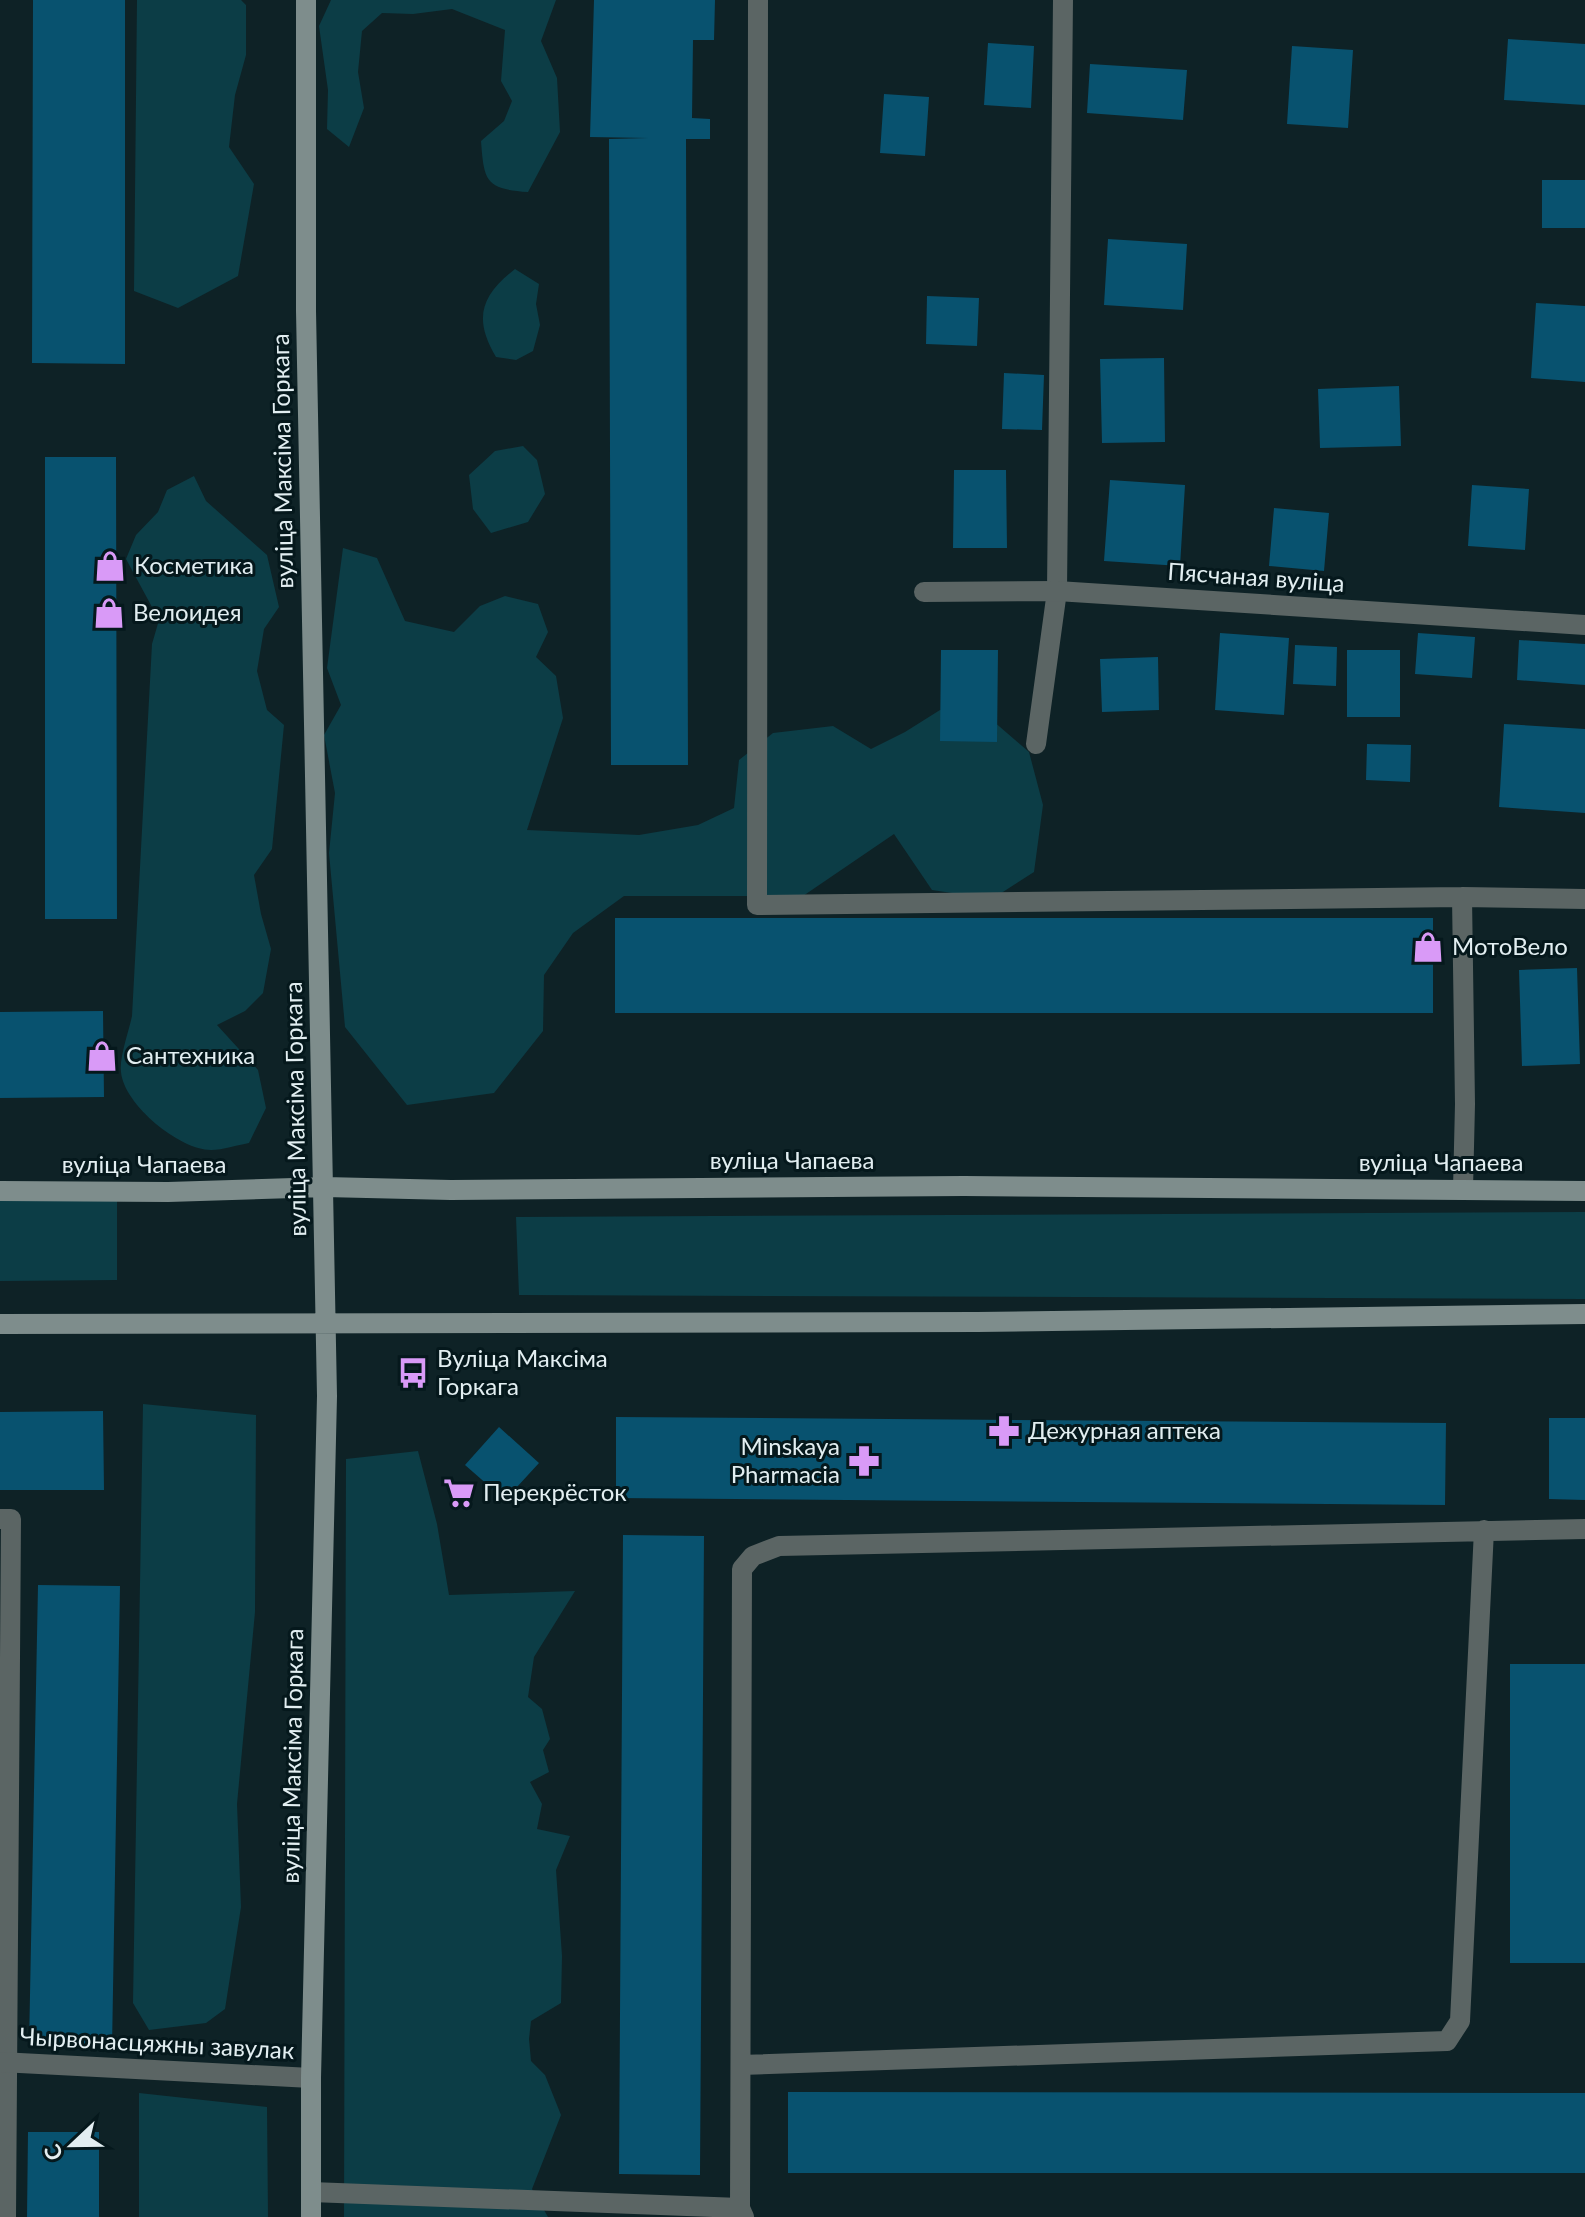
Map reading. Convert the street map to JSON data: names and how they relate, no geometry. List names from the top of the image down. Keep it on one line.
{"streets":{"main road":["вуліца Максіма Горкага","вуліца Чапаева"],"street":["Пясчаная вуліца","Чырвонасцяжны завулак"]},"crossings":[["вуліца Максіма Горкага","вуліца Чапаева"],["вуліца Максіма Горкага","Чырвонасцяжны завулак"]],"places":{"shop":["Косметика","Велоидея","МотоВело","Сантехника"],"bus stop":["Вуліца Максіма Горкага"],"pharmacy":["Дежурная аптека","Minskaya Pharmacia"],"supermarket":["Перекрёсток"]},"north":"left"}
